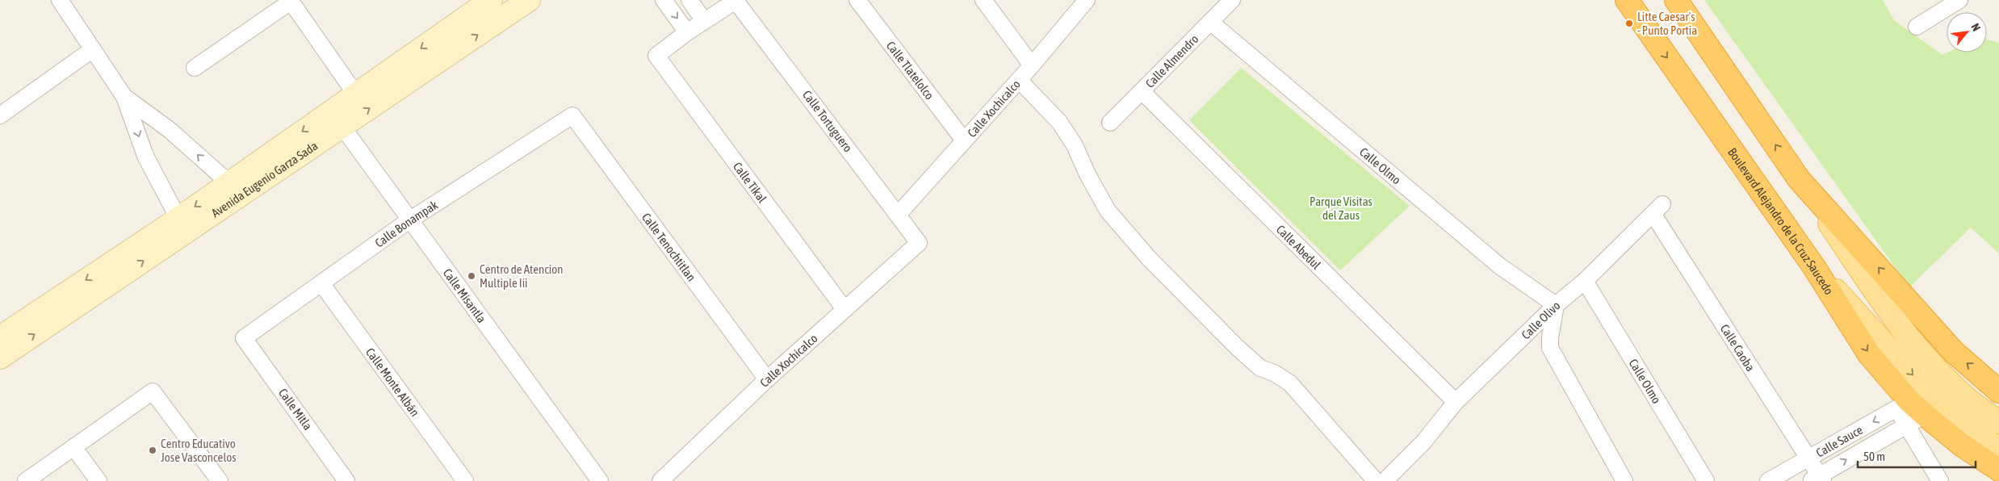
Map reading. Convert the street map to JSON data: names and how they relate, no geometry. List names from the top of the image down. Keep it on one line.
{"streets":{"highway":["Boulevard Alejandro de la Cruz Saucedo"],"main road":["Avenida Eugenio Garza Sada"],"street":["Calle Almendro","Calle Tlatelolco","Calle Xochicalco","Calle Tortuguero","Calle Olmo","Calle Tikal","Calle Bonampak","Calle Tenochtitlan","Calle Abedul","Calle Misantla","Calle Olivo","Calle Caoba","Calle Monte Albán","Calle Mitla","Calle Sauce"]},"crossings":[["Calle Almendro","Calle Olmo"],["Calle Almendro","Calle Abedul"],["Calle Tlatelolco","Calle Xochicalco"],["Calle Xochicalco","Calle Tortuguero"],["Calle Xochicalco","Calle Tikal"],["Calle Xochicalco","Calle Tenochtitlan"],["Calle Olmo","Calle Olivo"],["Avenida Eugenio Garza Sada","Calle Misantla"],["Calle Bonampak","Calle Tenochtitlan"],["Calle Bonampak","Calle Misantla"],["Calle Bonampak","Calle Monte Albán"],["Calle Bonampak","Calle Mitla"],["Calle Abedul","Calle Olivo"],["Calle Olivo","Calle Caoba"],["Calle Caoba","Calle Sauce"]],"parks":["Parque Visitas del Zaus"],"places":["Litte Caesar's - Punto Portia","Centro de Atencion Multiple Iii","Centro Educativo Jose Vasconcelos"],"scale_bar":"50 m","north":"top right"}
